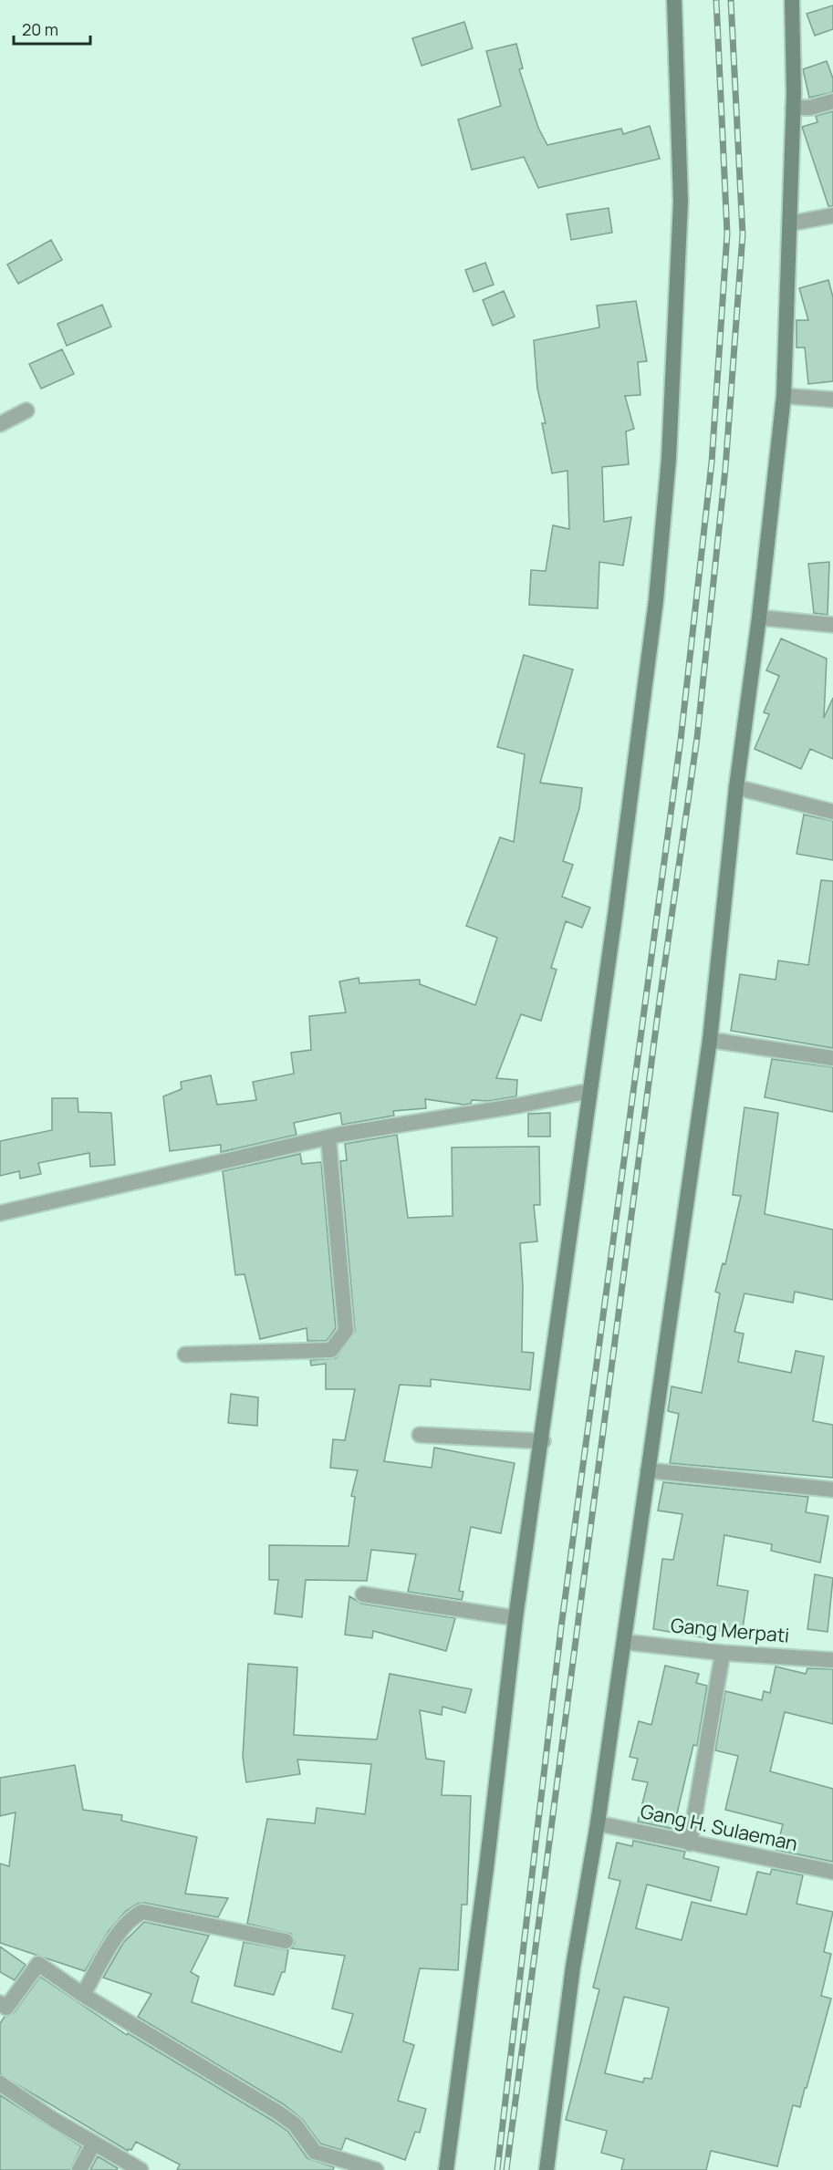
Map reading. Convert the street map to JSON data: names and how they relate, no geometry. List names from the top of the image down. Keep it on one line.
{"streets":{"street":["Gang Merpati","Gang H. Sulaeman"]},"scale_bar":"20 m"}
